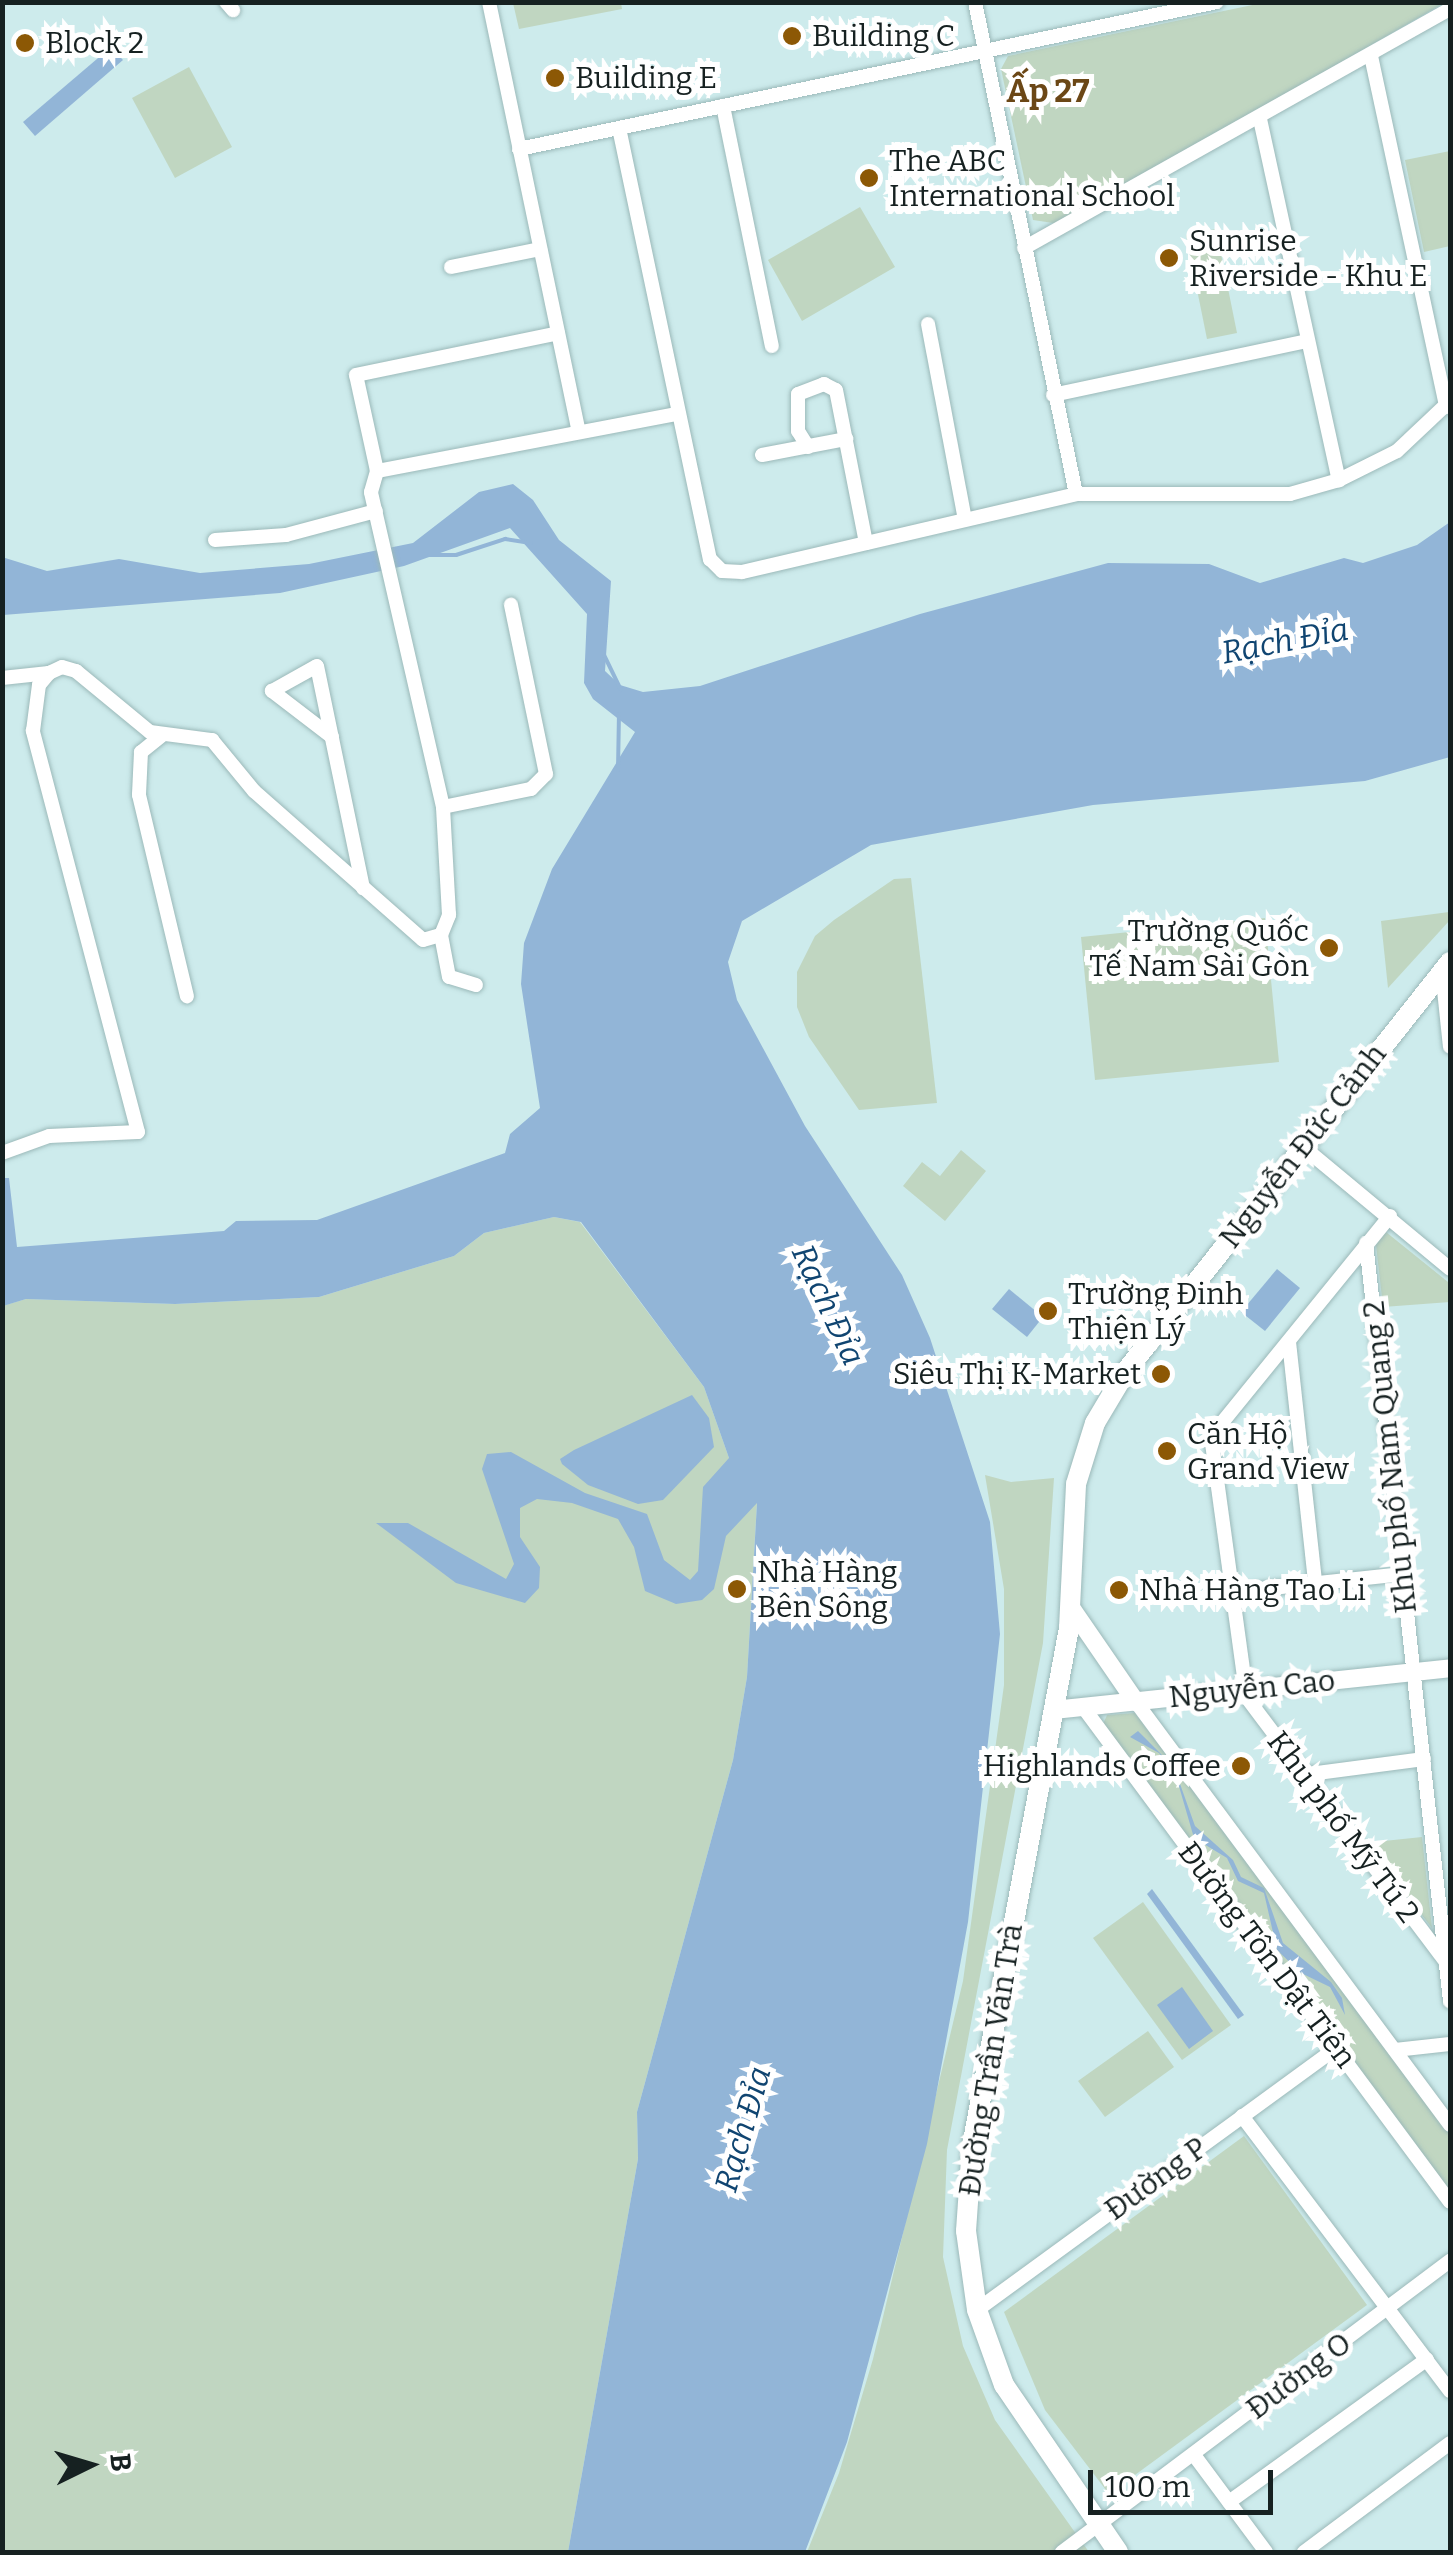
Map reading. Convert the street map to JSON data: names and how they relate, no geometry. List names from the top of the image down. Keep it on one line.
{"streets":{"main road":["Nguyễn Đức Cảnh","Đường Trần Văn Trà"],"street":["Khu phố Nam Quang 2","Nguyễn Cao","Khu phố Mỹ Tú 2","Đường Tôn Dật Tiên","Đường P","Đường O"]},"crossings":[["Nguyễn Đức Cảnh","Nguyễn Cao"],["Nguyễn Đức Cảnh","Đường Trần Văn Trà"],["Khu phố Nam Quang 2","Nguyễn Cao"],["Khu phố Nam Quang 2","Khu phố Mỹ Tú 2"],["Nguyễn Cao","Khu phố Mỹ Tú 2"],["Nguyễn Cao","Đường Tôn Dật Tiên"],["Nguyễn Cao","Đường Trần Văn Trà"],["Đường Tôn Dật Tiên","Đường P"],["Đường Trần Văn Trà","Đường P"],["Đường Trần Văn Trà","Đường O"]],"districts":["Ấp 27"],"water":["Rạch Đỉa"],"places":["Building C","Block 2","Building E","The ABC International School","Sunrise Riverside - Khu E","Trường Quốc Tế Nam Sài Gòn","Trường Đinh Thiện Lý","Siêu Thị K-Market","Căn Hộ Grand View","Nhà Hàng Bên Sông","Nhà Hàng Tao Li","Highlands Coffee"],"scale_bar":"100 m","north":"right"}
